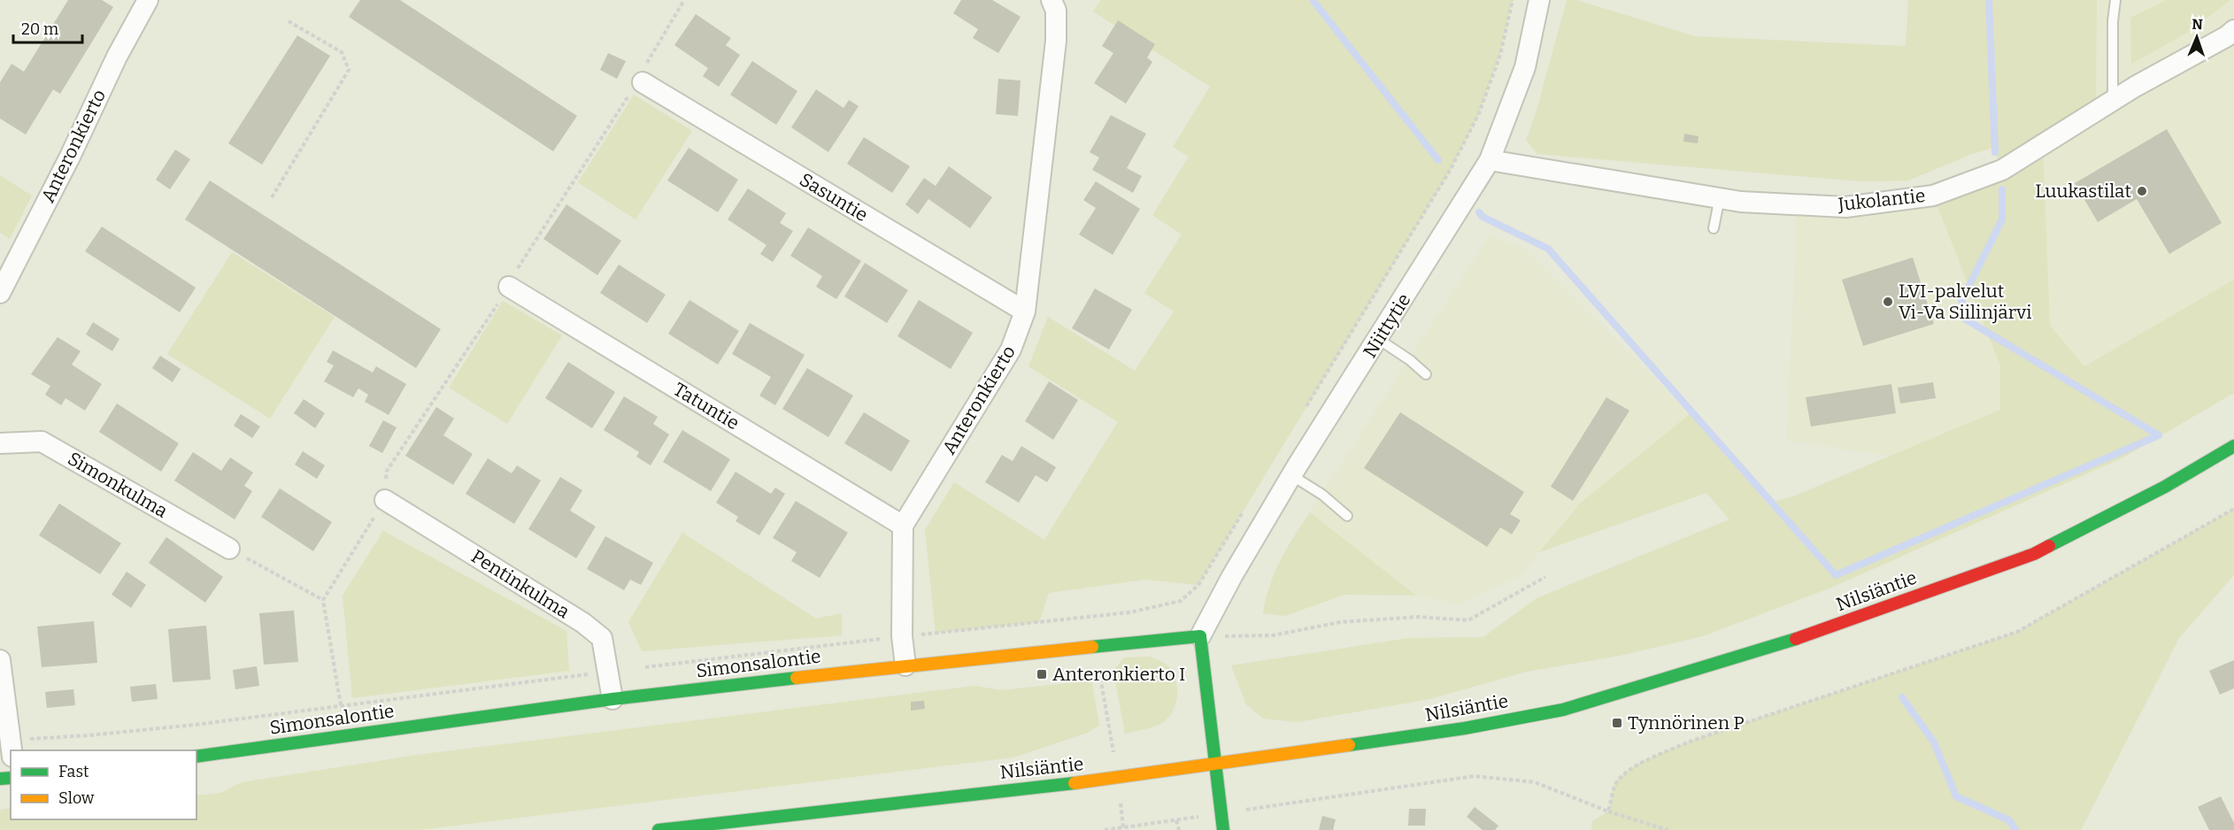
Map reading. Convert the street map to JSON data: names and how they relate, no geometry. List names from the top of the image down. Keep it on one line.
{"streets":{"main road":["Nilsiäntie","Simonsalontie"],"street":["Anteronkierto","Sasuntie","Jukolantie","Niittytie","Tatuntie","Simonkulma","Pentinkulma"]},"crossings":[["Anteronkierto","Sasuntie"],["Anteronkierto","Tatuntie"],["Jukolantie","Niittytie"],["Niittytie","Simonsalontie"],["Pentinkulma","Simonsalontie"]],"places":{"other":["Luukastilat","LVI-palvelut Vi-Va Siilinjärvi"],"transit":["Anteronkierto I","Tynnörinen P"]},"legend":["Fast","Slow"],"scale_bar":"20 m","north":"top"}
